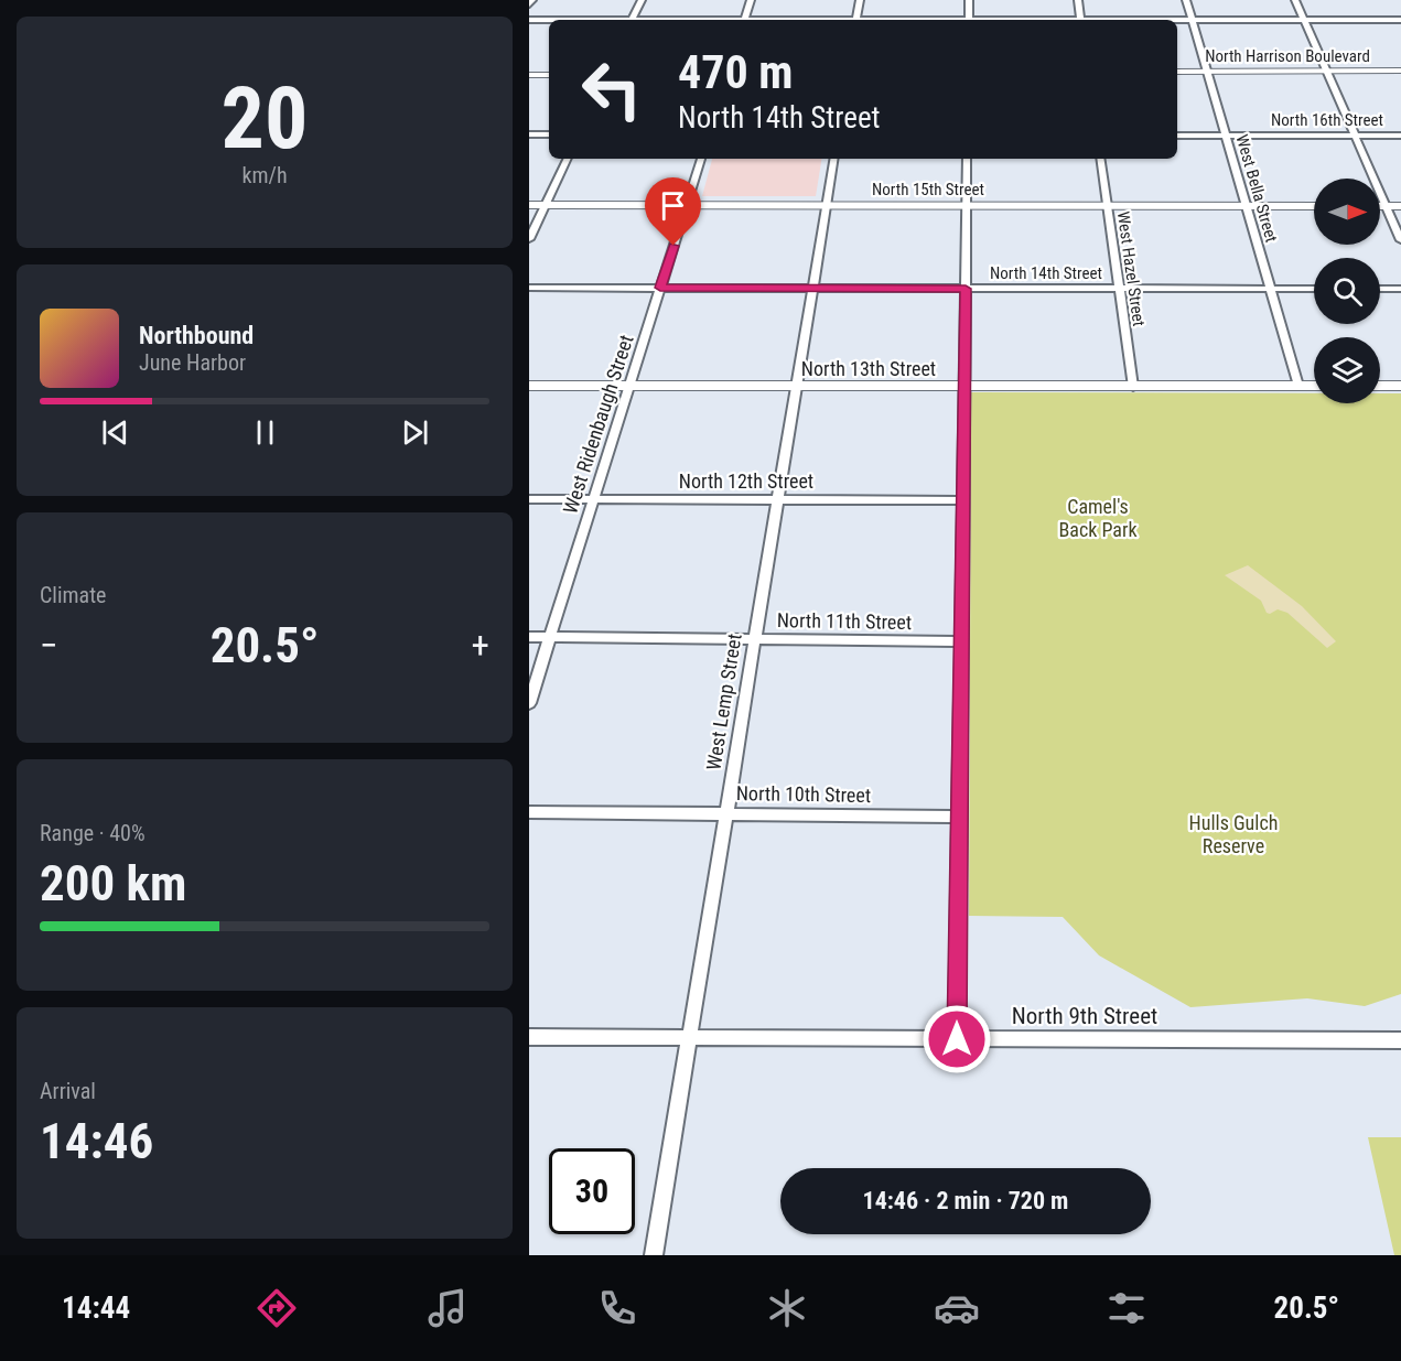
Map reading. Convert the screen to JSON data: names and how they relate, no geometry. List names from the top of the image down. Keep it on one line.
{"streets":{"street":["North Harrison Boulevard","North 16th Street","West Bella Street","North 15th Street","West Hazel Street","North 14th Street","North 13th Street","West Ridenbaugh Street","North 12th Street","North 11th Street","West Lemp Street","North 10th Street","North 9th Street"]},"crossings":[["North Harrison Boulevard","West Bella Street"],["North 16th Street","West Bella Street"],["West Bella Street","North 15th Street"],["West Bella Street","North 14th Street"],["West Bella Street","North 13th Street"],["North 15th Street","West Hazel Street"],["North 15th Street","West Ridenbaugh Street"],["North 15th Street","West Lemp Street"],["West Hazel Street","North 14th Street"],["West Hazel Street","North 13th Street"],["North 14th Street","West Ridenbaugh Street"],["North 14th Street","West Lemp Street"],["North 13th Street","West Ridenbaugh Street"],["North 13th Street","West Lemp Street"],["West Ridenbaugh Street","North 12th Street"],["West Ridenbaugh Street","North 11th Street"],["North 12th Street","West Lemp Street"],["North 11th Street","West Lemp Street"],["West Lemp Street","North 10th Street"],["West Lemp Street","North 9th Street"]],"parks":["Camel's Back Park","Hulls Gulch Reserve"],"north":"right","page":{"tile":[["20","km/h"],"Climate",["Range · 40%","200 km"],["Arrival","14:46"]],"turn":["470 m","North 14th Street"],"song":["Northbound","June Harbor"],"heat":["−","20.5°","+"],"limit":"30","trip":"14:46 · 2 min · 720 m","tabs":["14:44","20.5°"]}}
